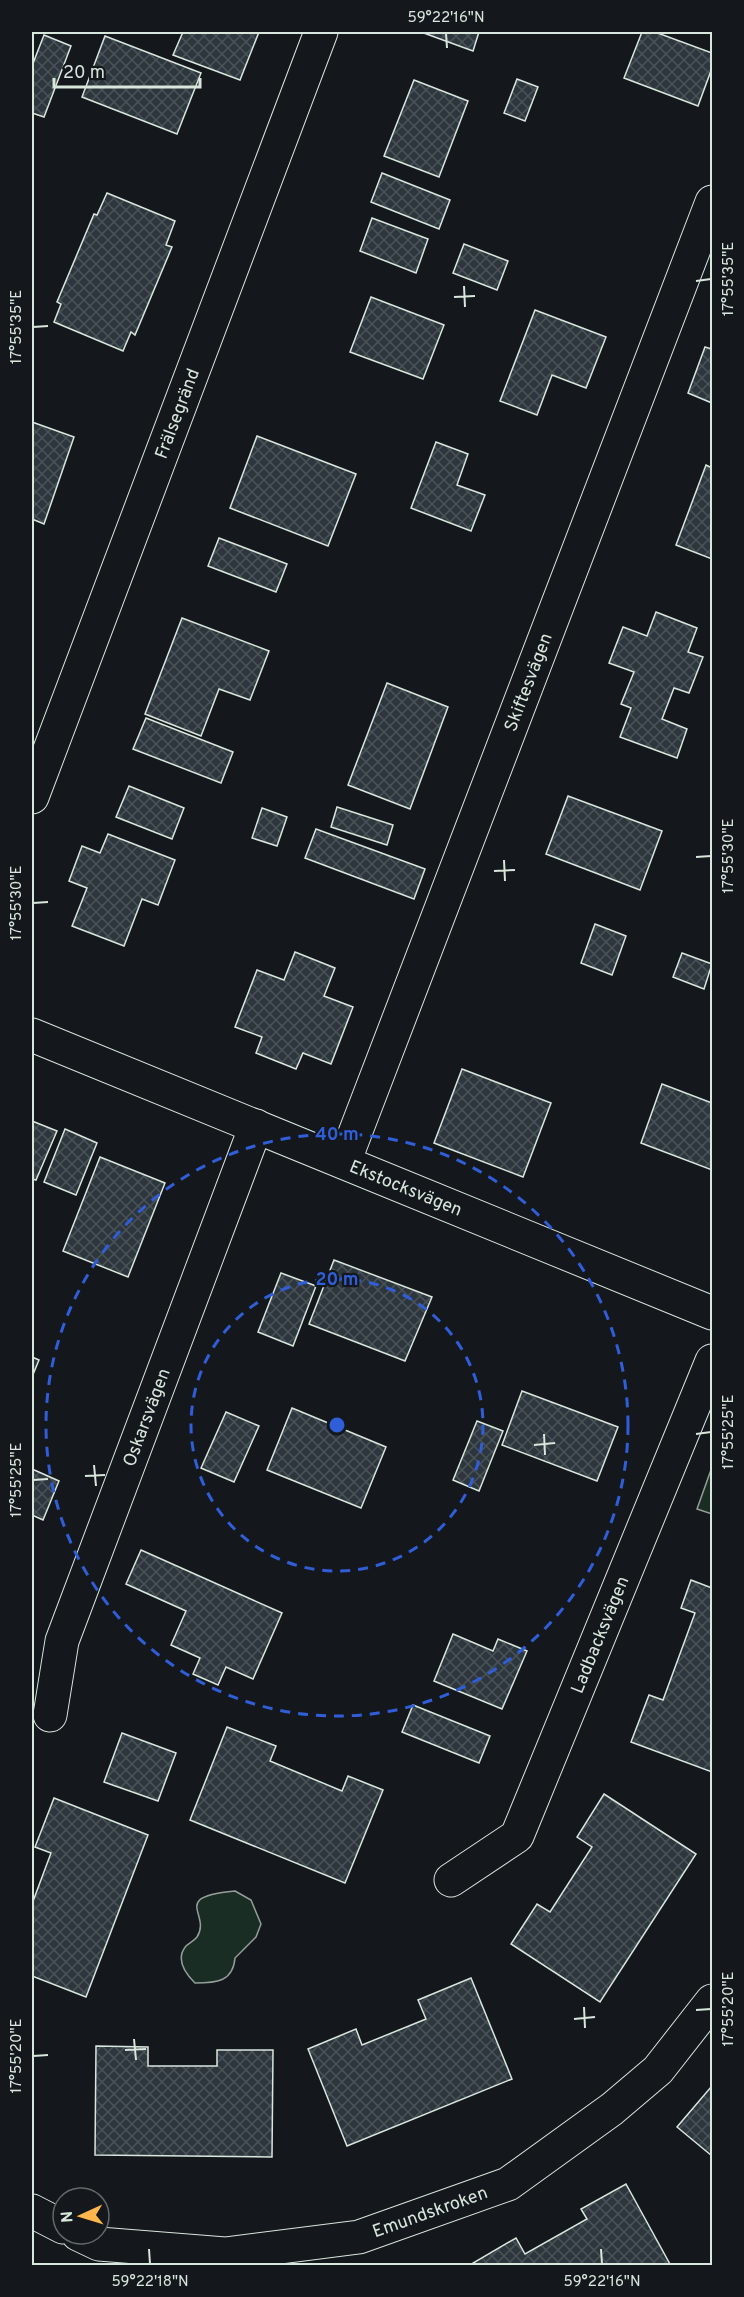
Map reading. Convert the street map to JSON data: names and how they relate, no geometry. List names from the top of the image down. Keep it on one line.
{"streets":{"street":["Frälsegränd","Skiftesvägen","Ekstocksvägen","Oskarsvägen","Ladbacksvägen","Emundskroken"]},"crossings":[["Skiftesvägen","Ekstocksvägen"],["Ekstocksvägen","Oskarsvägen"]],"scale_bar":"20 m","north":"left","coordinates":["59°22'16\"N","17°55'35\"E","17°55'30\"E","17°55'25\"E","17°55'20\"E","59°22'18\"N"],"rings":["40 m","20 m"]}
